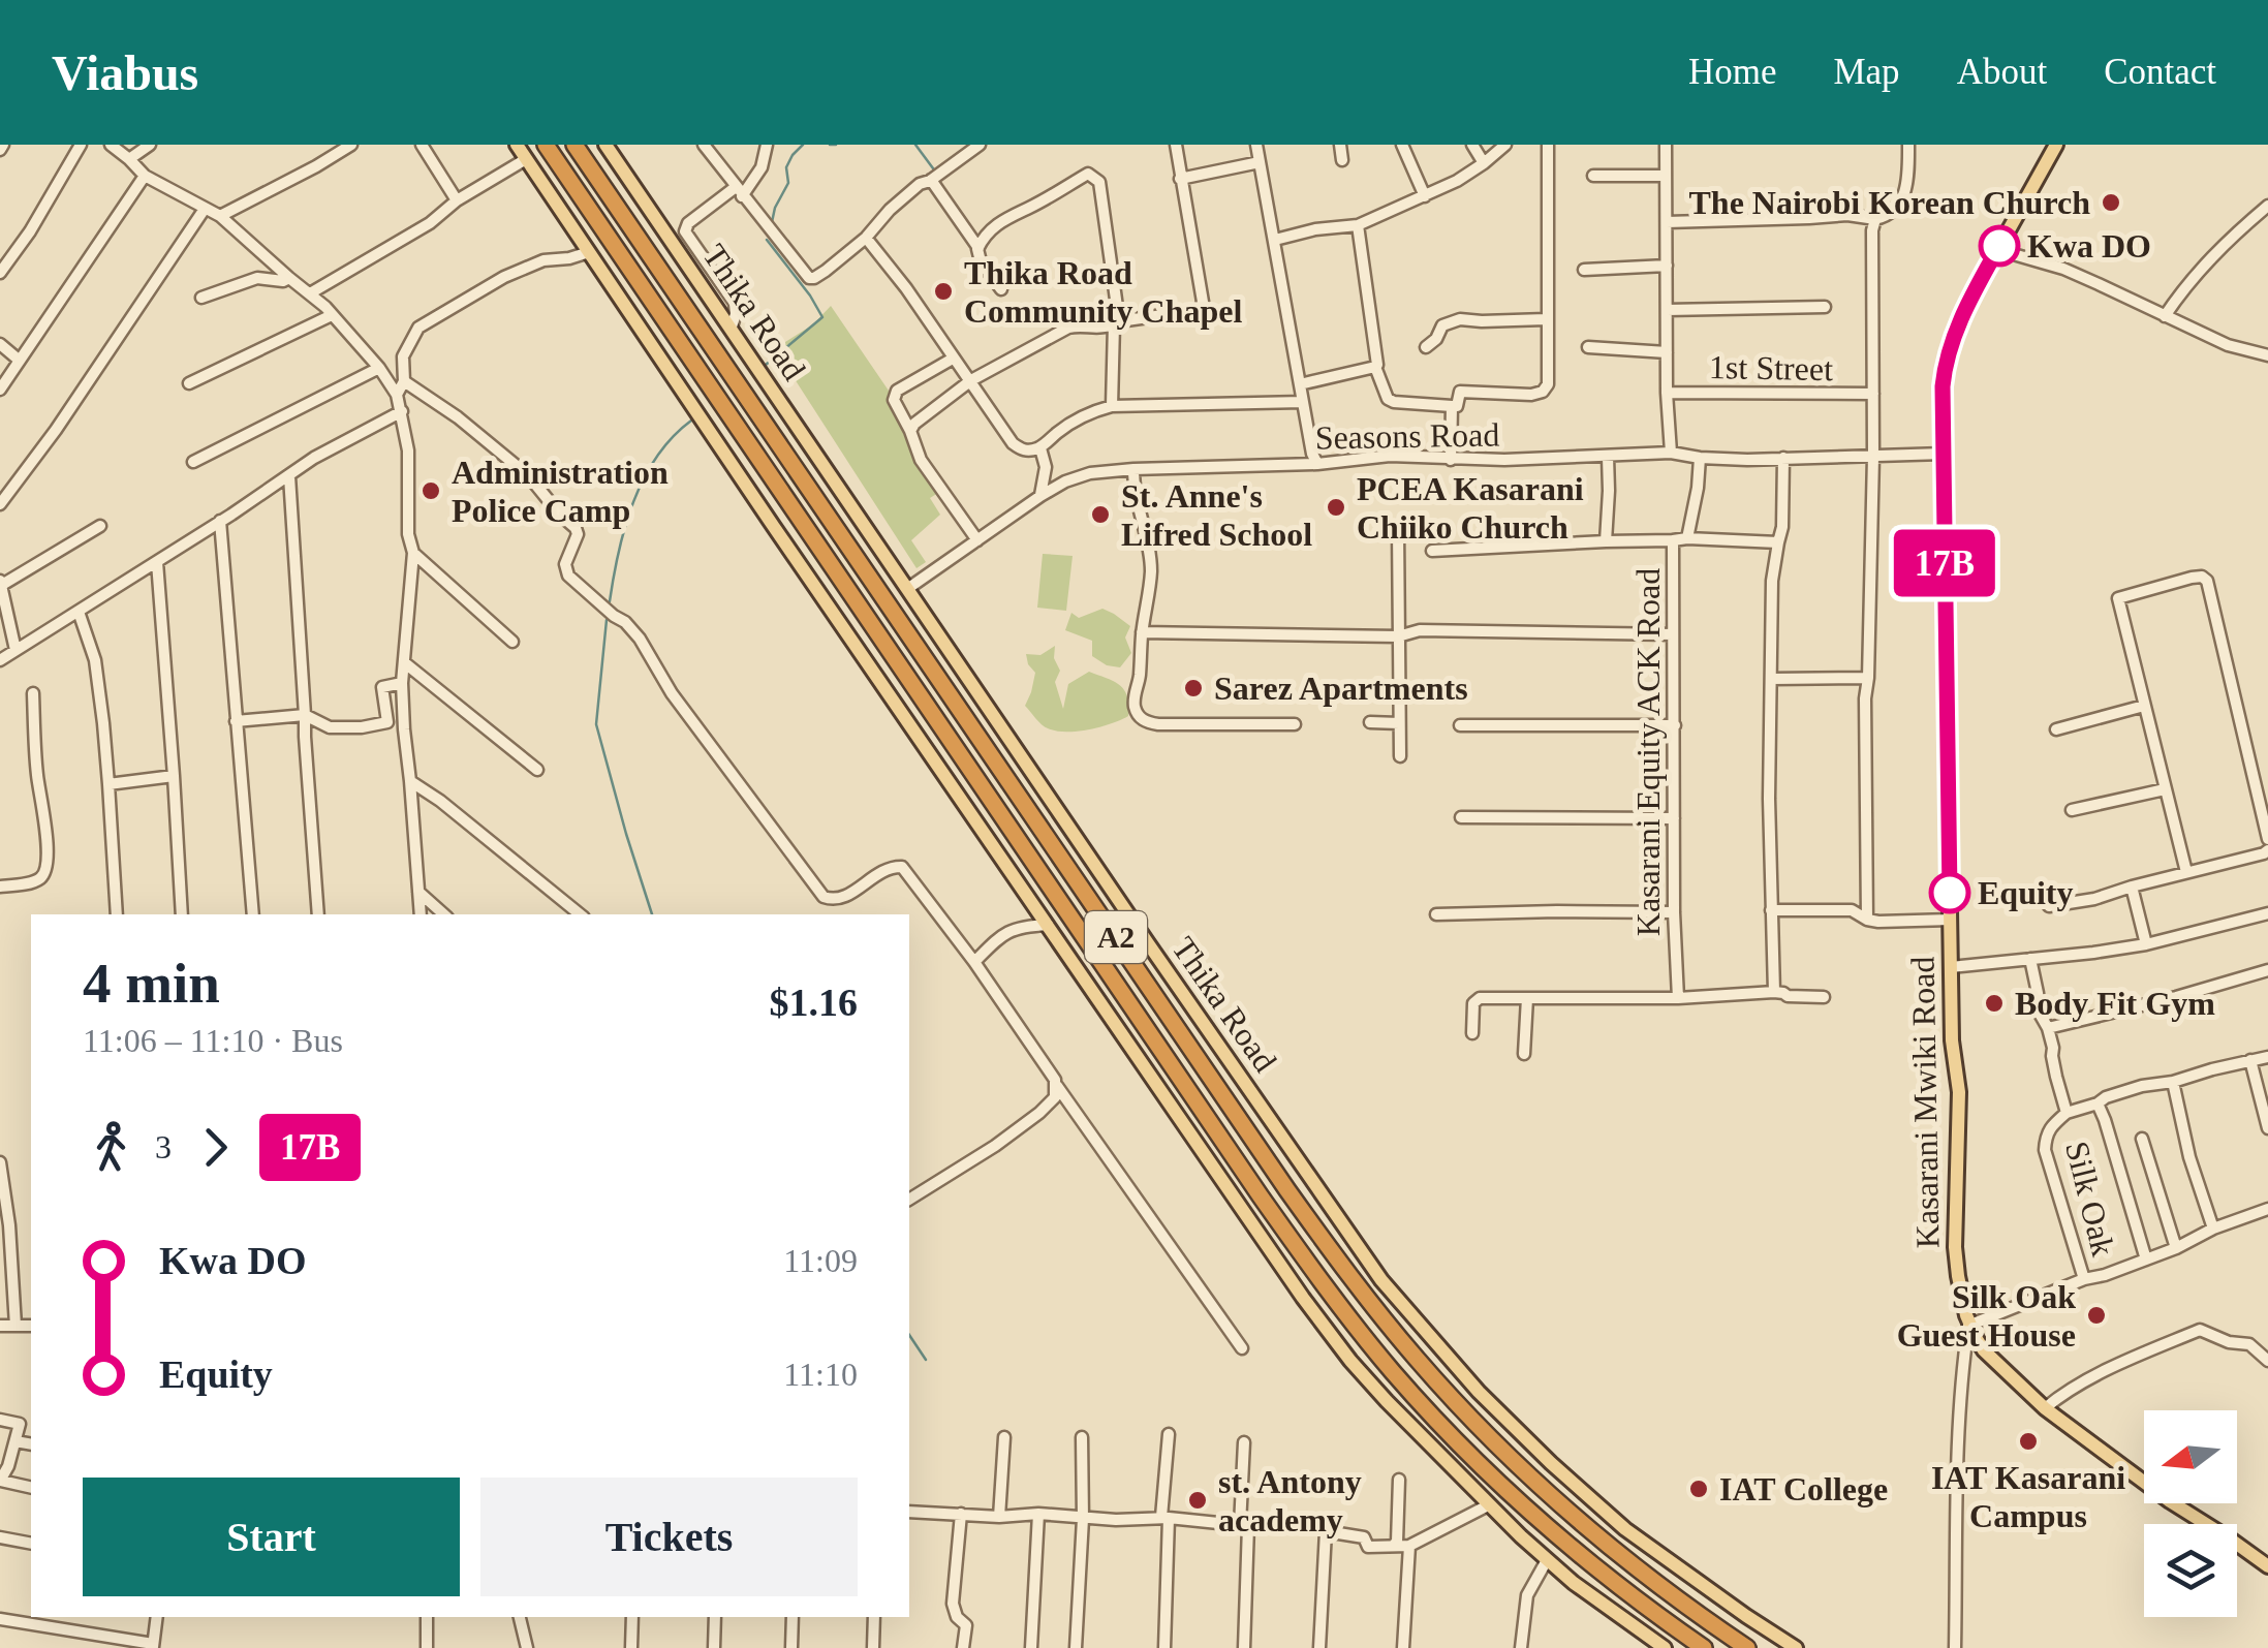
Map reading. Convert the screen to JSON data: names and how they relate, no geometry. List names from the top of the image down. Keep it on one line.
{"streets":{"highway":["Thika Road","A2"],"main road":["Kasarani Mwiki Road"],"street":["1st Street","Seasons Road","Kasarani Equity ACK Road","Silk Oak"]},"crossings":[["Thika Road","Seasons Road"],["Seasons Road","Kasarani Equity ACK Road"],["Seasons Road","Kasarani Mwiki Road"]],"places":["The Nairobi Korean Church","Kwa DO","Thika Road Community Chapel","Administration Police Camp","PCEA Kasarani Chiiko Church","St. Anne's Lifred School","Sarez Apartments","Equity","Body Fit Gym","Silk Oak Guest House","IAT Kasarani Campus","IAT College","st. Antony academy"],"lines":["bus line 17B"],"north":"left","page":{"header":"Viabus","nav":["Home","Map","About","Contact"],"on_map":"17B","heading":["4 min","11:06 – 11:10 · Bus","$1.16"],"legs":["3","17B"],"list":[{"name":"Kwa DO","value":"11:09"},{"name":"Equity","value":"11:10"}],"buttons":["Start","Tickets"]}}
